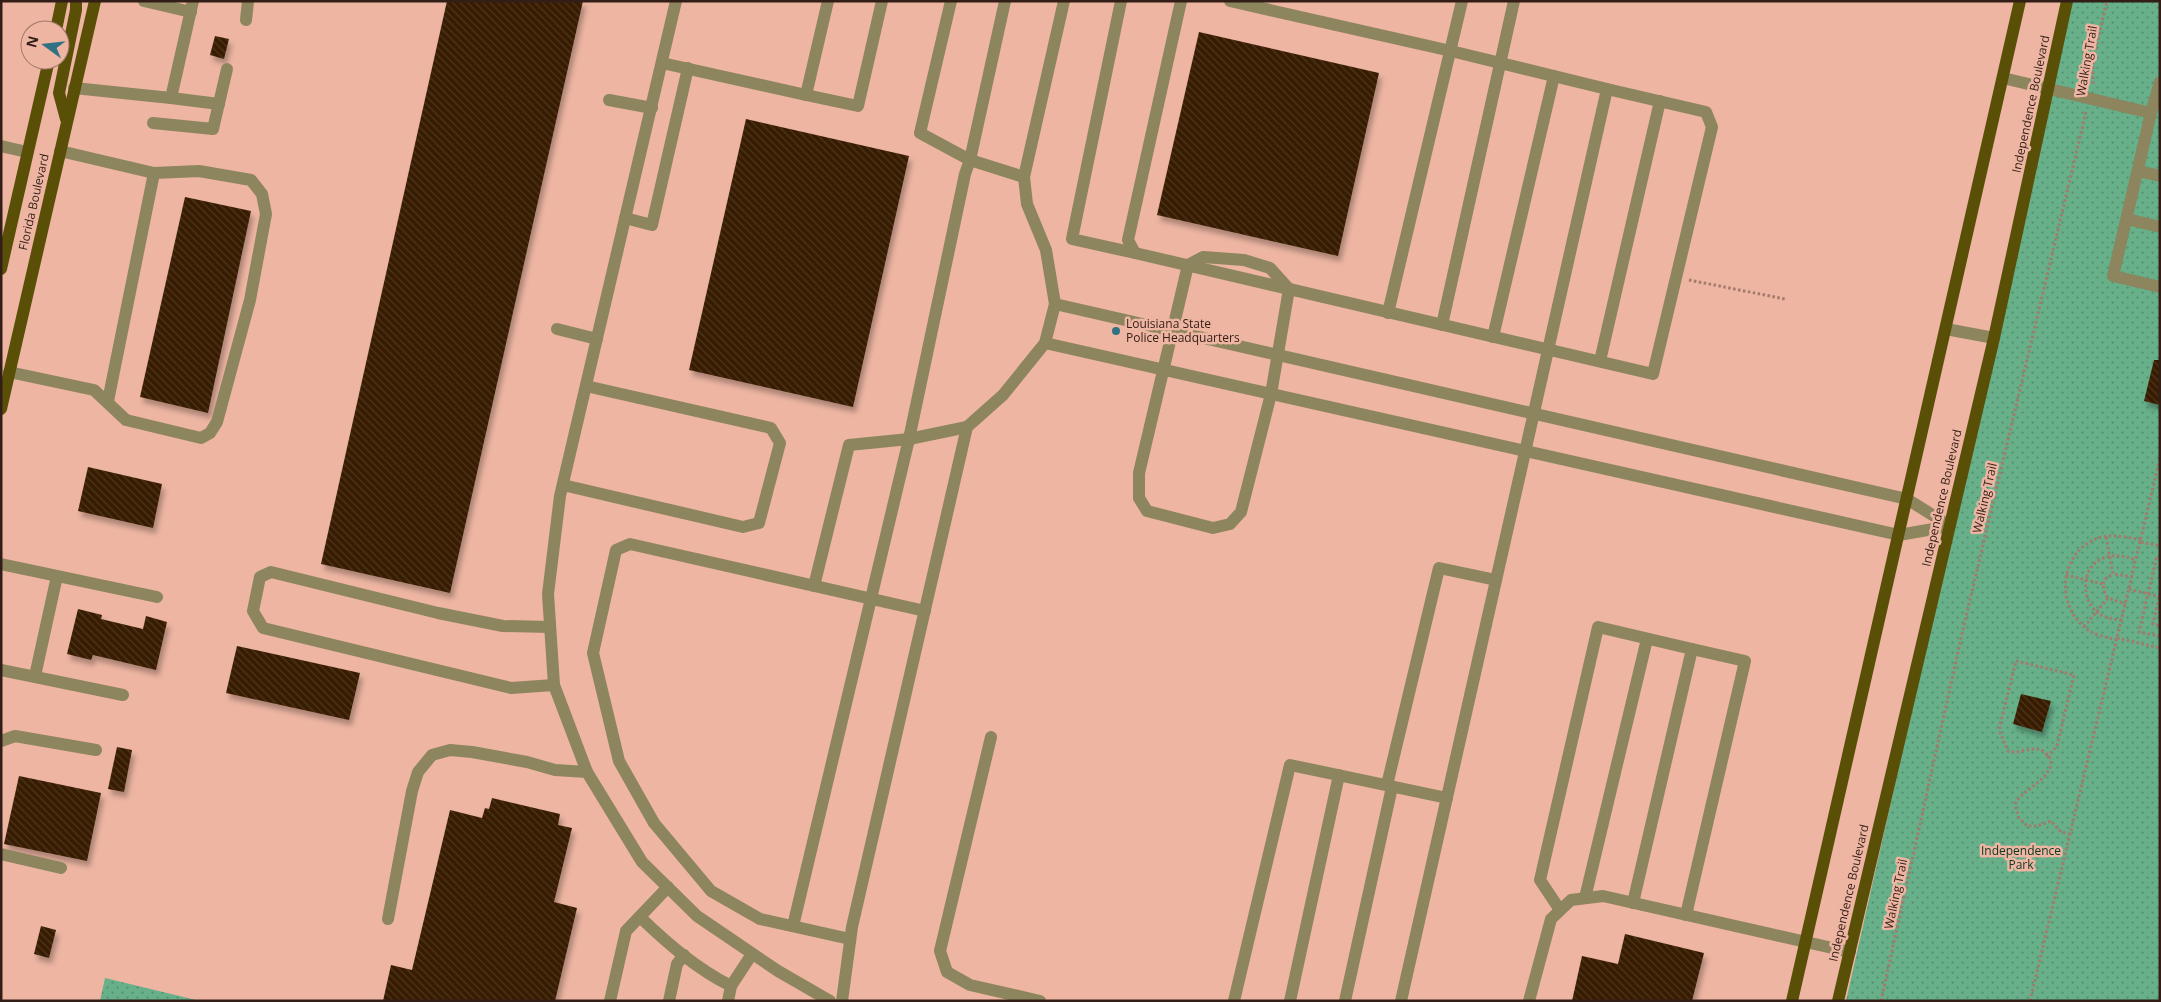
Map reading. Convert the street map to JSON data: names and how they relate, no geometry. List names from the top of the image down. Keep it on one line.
{"streets":{"main road":["Independence Boulevard","Florida Boulevard"],"path":["Walking Trail"]},"parks":["Independence Park"],"places":["Louisiana State Police Headquarters"],"north":"left"}
